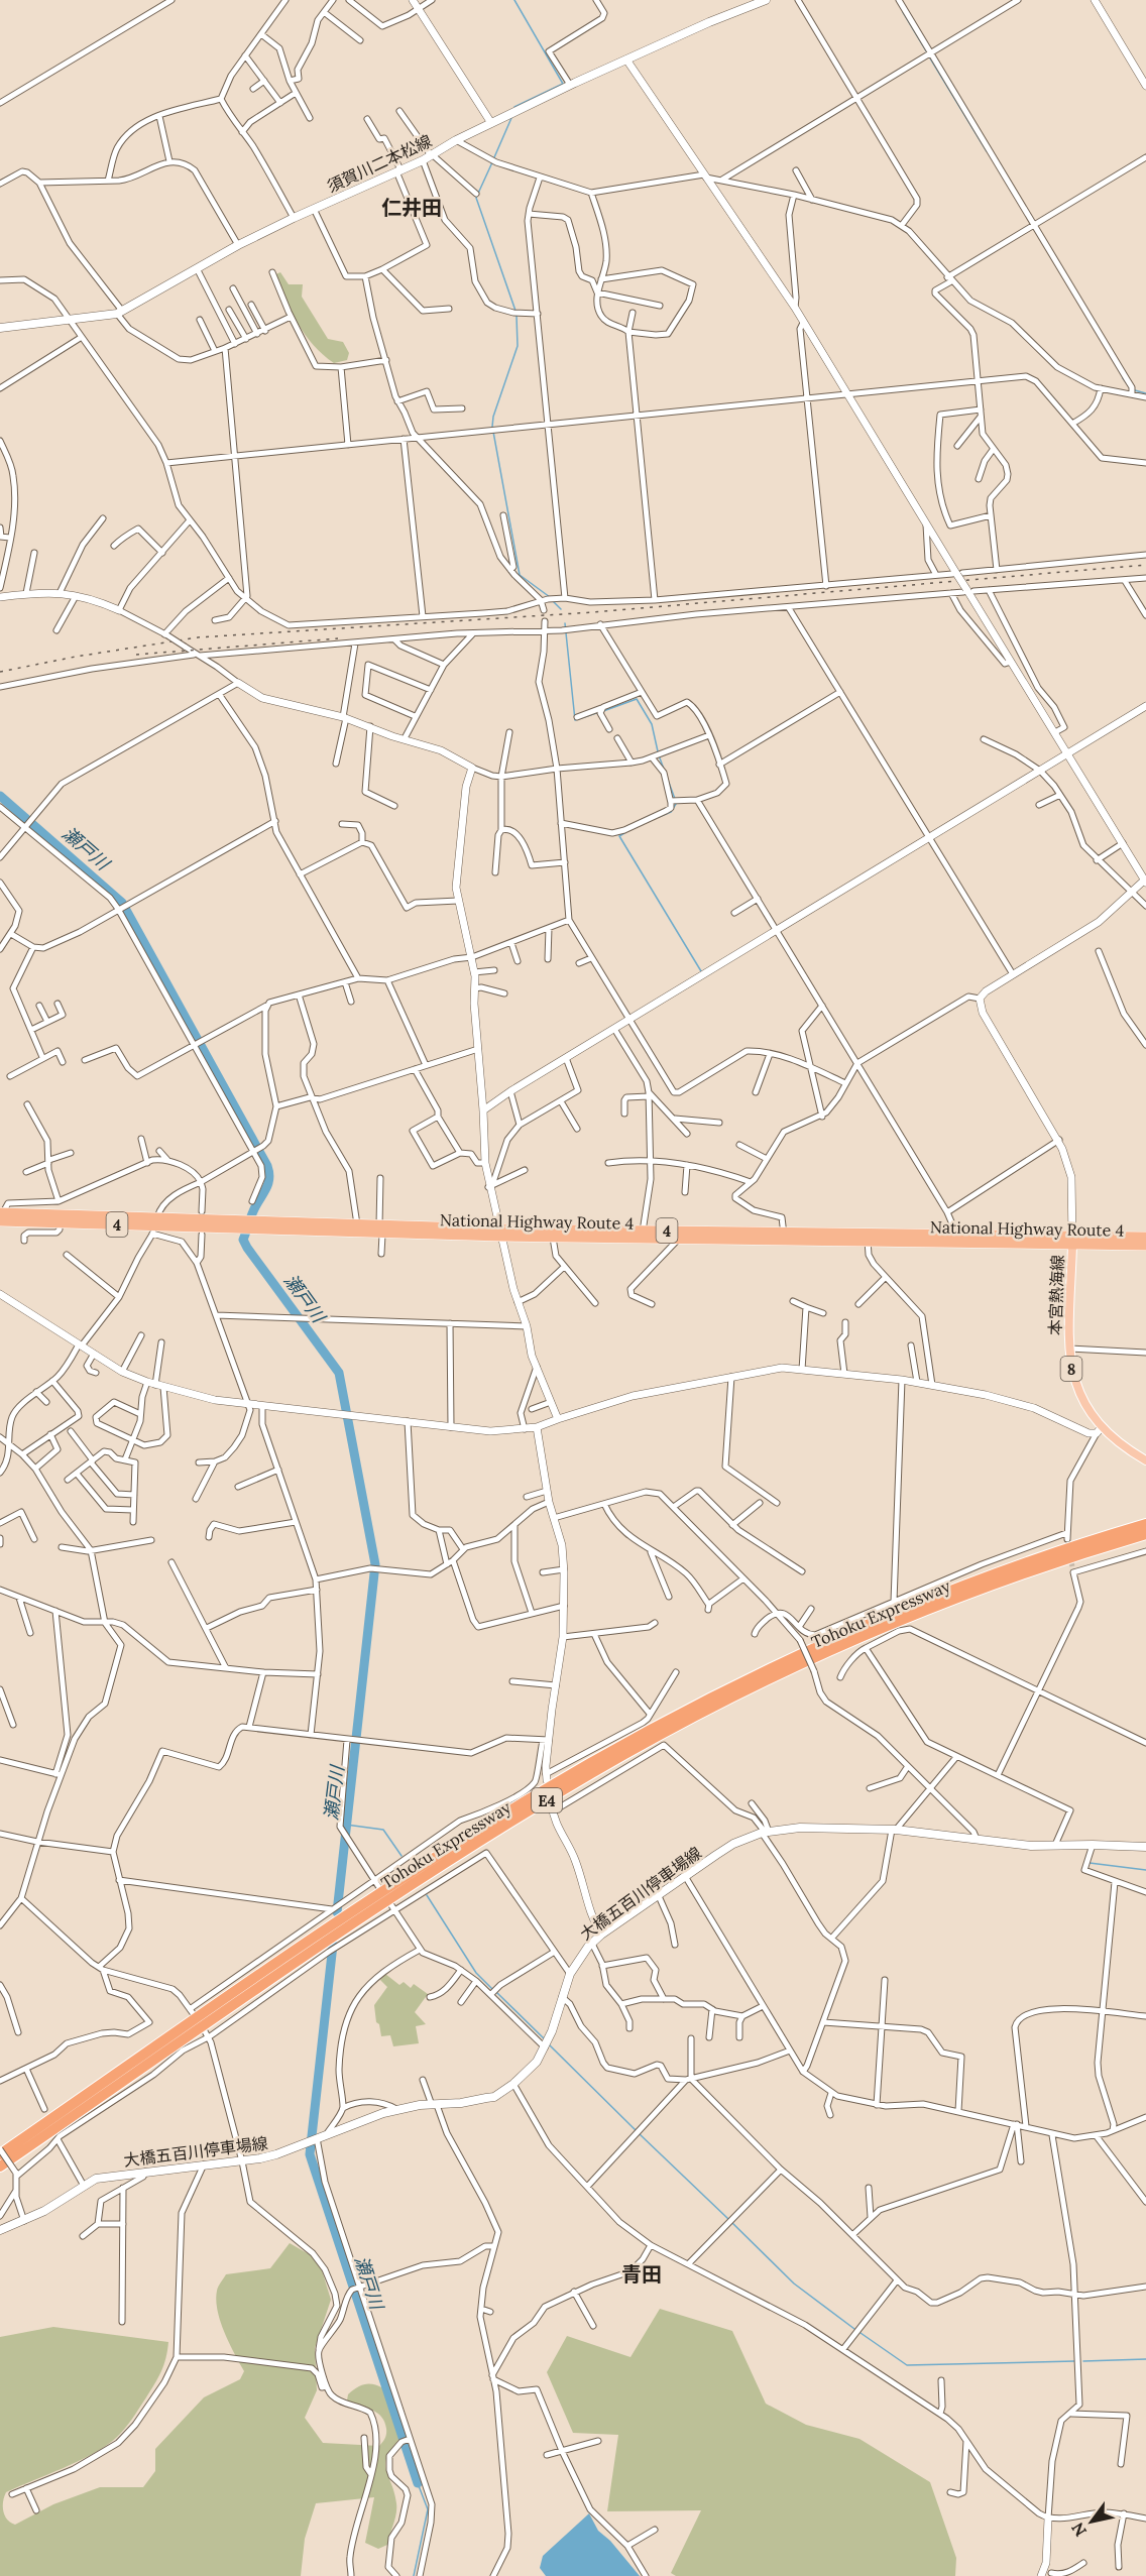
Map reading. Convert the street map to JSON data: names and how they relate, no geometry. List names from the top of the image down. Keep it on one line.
{"streets":{"highway":["National Highway Route 4","4","Tohoku Expressway","E4"],"main road":["須賀川二本松線","本宮熱海線","8","大橋五百川停車場線"]},"crossings":[["National Highway Route 4","本宮熱海線"]],"districts":["仁井田","青田"],"water":["瀬戸川"],"north":"bottom left"}
